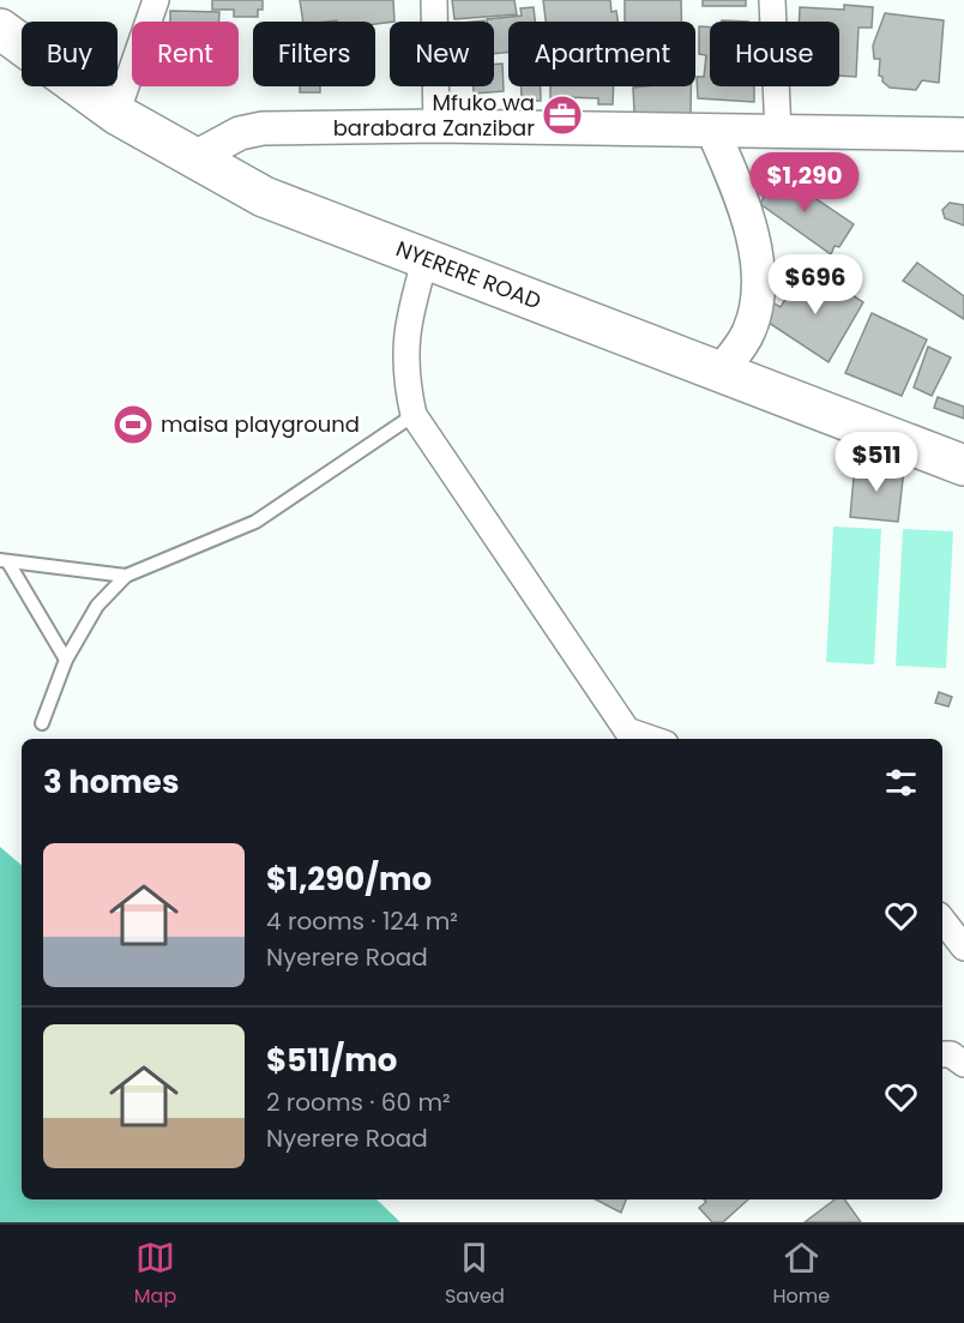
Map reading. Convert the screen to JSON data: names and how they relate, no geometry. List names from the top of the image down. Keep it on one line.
{"streets":{"main road":["NYERERE ROAD"]},"places":{"office":["Mfuko wa barabara Zanzibar"],"sports":["maisa playground"]},"page":{"chip":["Buy","Rent","Filters","New","Apartment","House"],"price":["$1,290","$696","$511"],"heading":"3 homes","list":[{"name":"$1,290/mo","note":"4 rooms · 124 m² · Nyerere Road"},{"name":"$511/mo","note":"2 rooms · 60 m² · Nyerere Road"}],"tabs":["Map","Saved","Home"]}}
